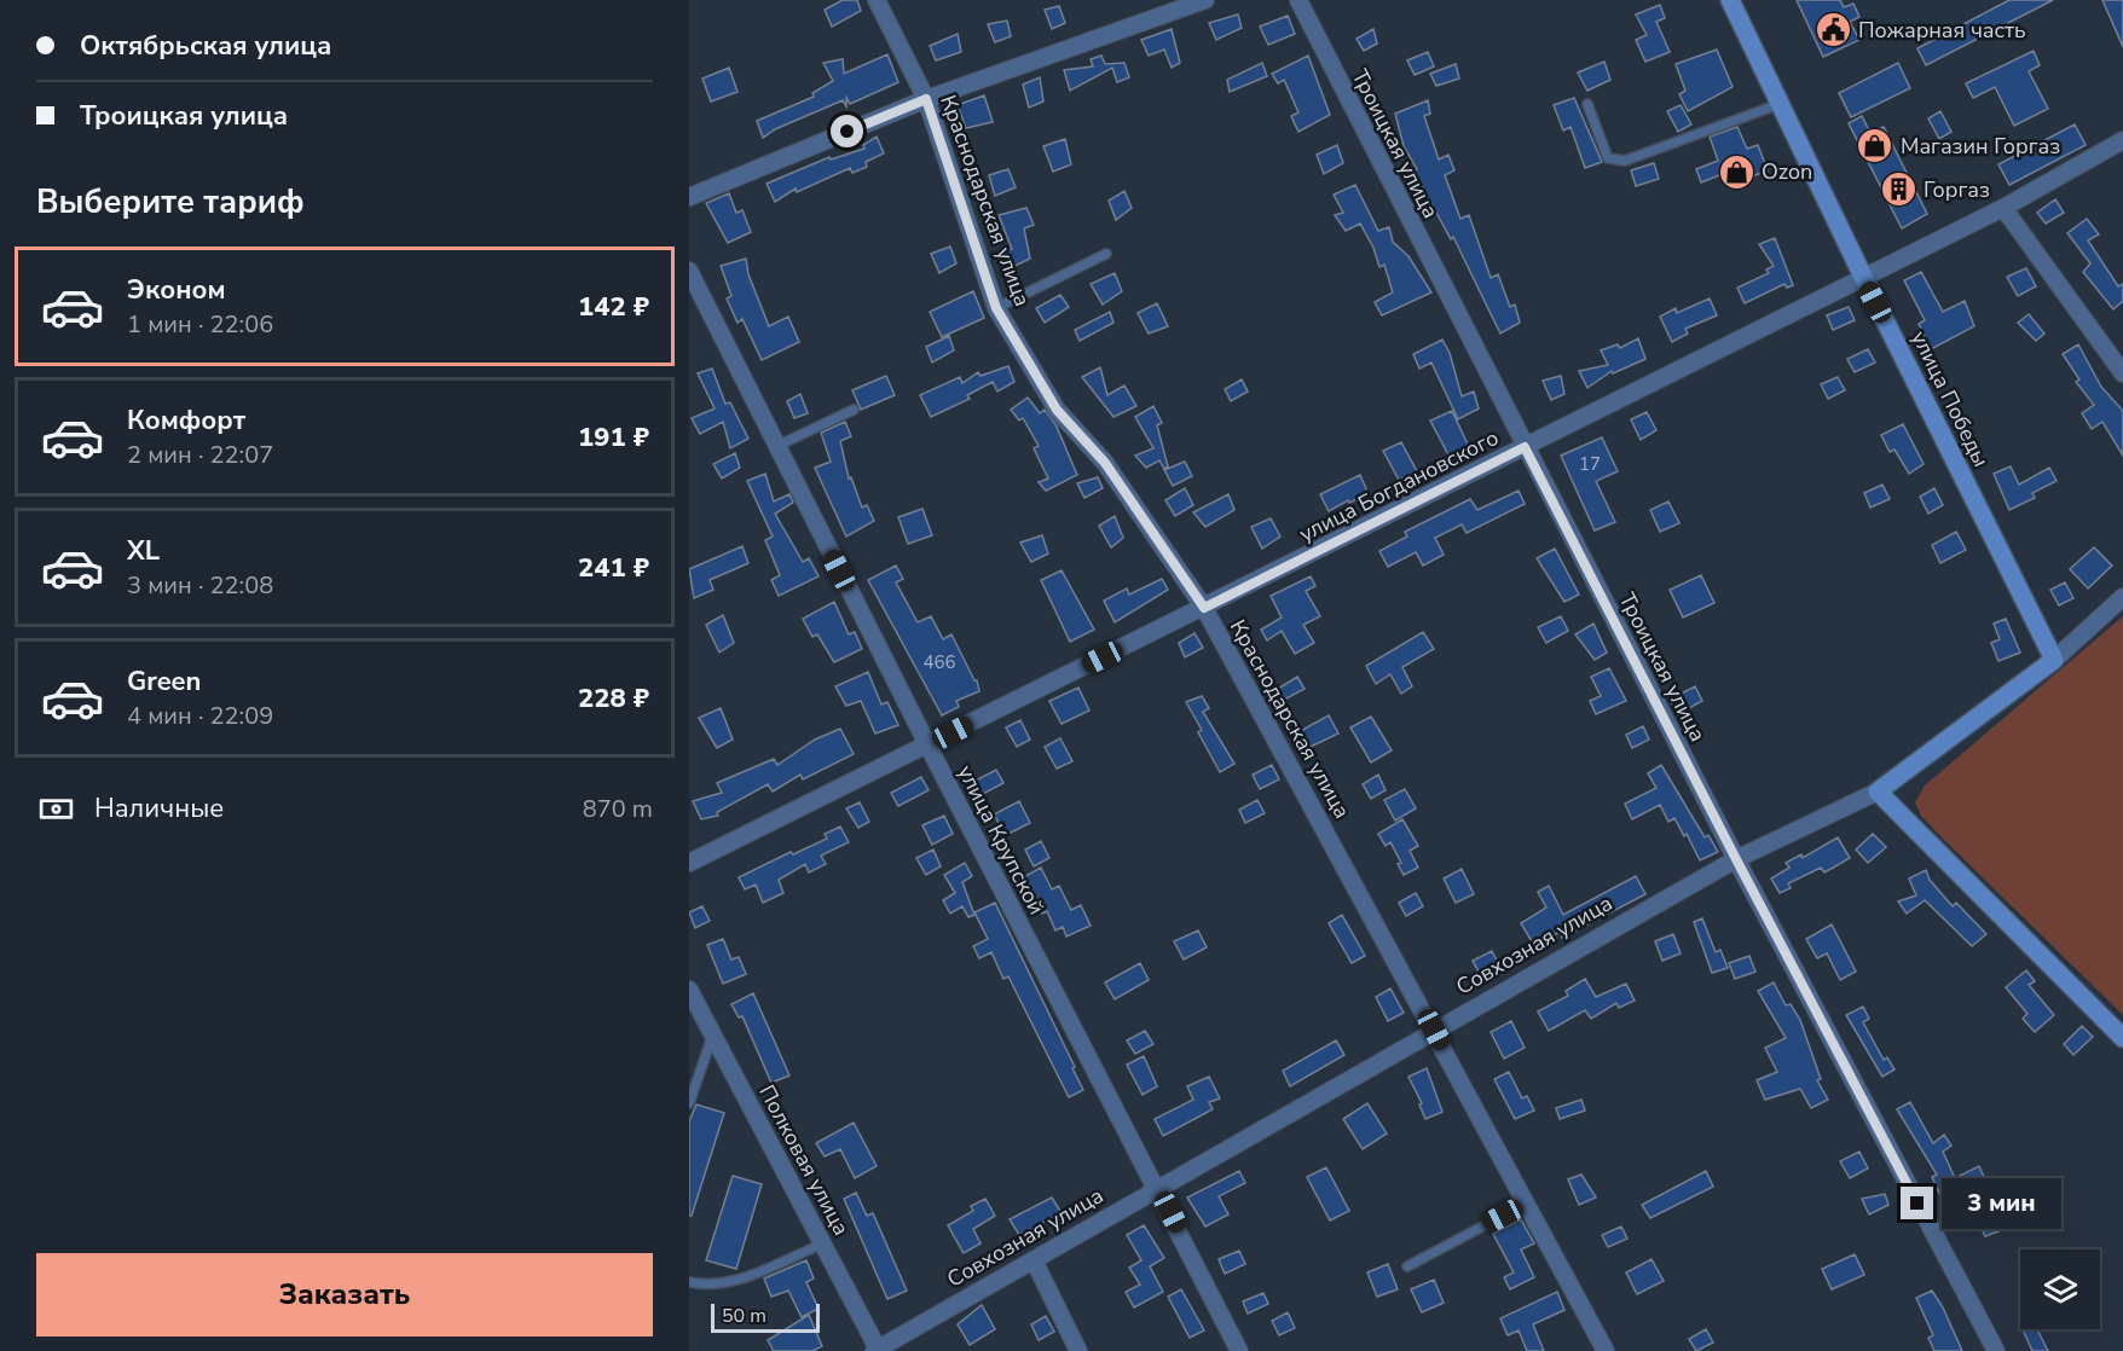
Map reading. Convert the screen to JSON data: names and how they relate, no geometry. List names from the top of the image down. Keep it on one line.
{"streets":{"street":["Троицкая улица","Краснодарская улица","улица Победы","улица Богдановского","улица Крупской","Совхозная улица","Полковая улица"]},"crossings":[["Троицкая улица","улица Богдановского"],["Троицкая улица","Совхозная улица"],["Краснодарская улица","улица Богдановского"],["Краснодарская улица","Совхозная улица"],["улица Победы","улица Богдановского"],["улица Победы","Совхозная улица"],["улица Богдановского","улица Крупской"],["улица Крупской","Совхозная улица"],["Совхозная улица","Полковая улица"]],"places":{"public building":["Пожарная часть"],"shop":["Магазин Горгаз","Ozon"],"building":["Горгаз"]},"house_numbers":["17","466"],"scale_bar":"50 m","page":{"banner":["Октябрьская улица","Троицкая улица"],"heading":"Выберите тариф","list":[{"name":"Эконом","note":"1 мин · 22:06","value":"142 ₽"},{"name":"Комфорт","note":"2 мин · 22:07","value":"191 ₽"},{"name":"XL","note":"3 мин · 22:08","value":"241 ₽"},{"name":"Green","note":"4 мин · 22:09","value":"228 ₽"}],"pay":["Наличные","870 m"],"bubble":"3 мин","buttons":"Заказать","scale":"50 m"}}
